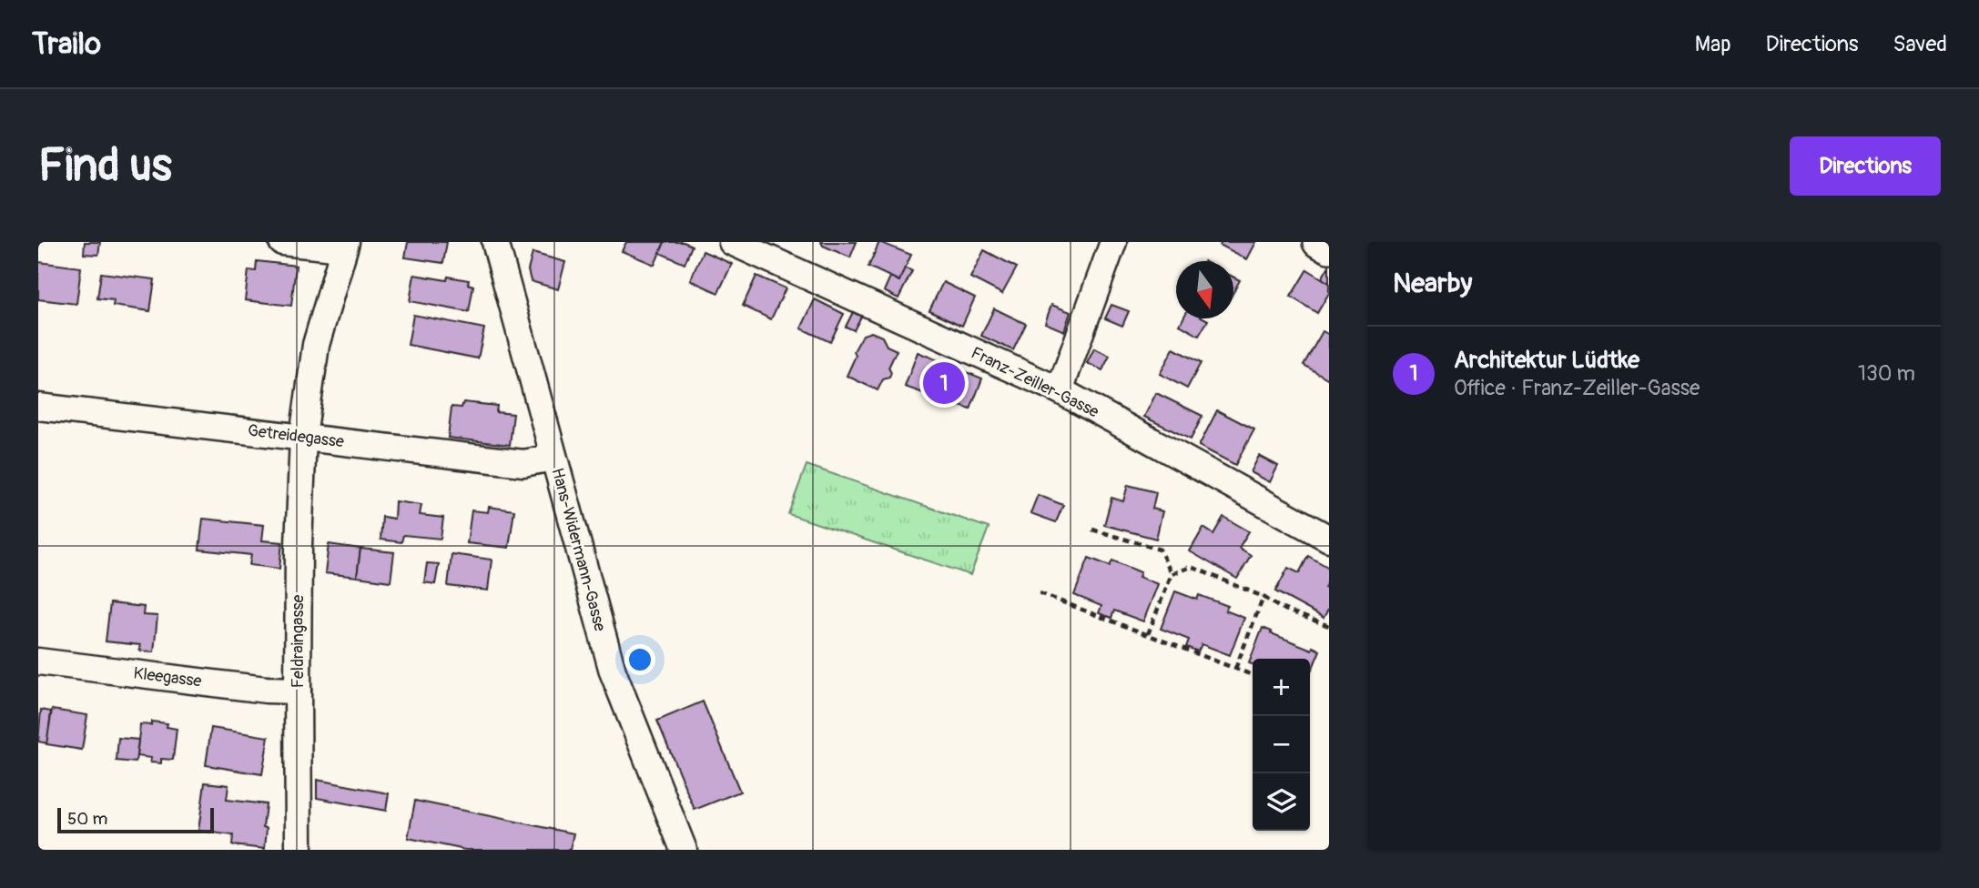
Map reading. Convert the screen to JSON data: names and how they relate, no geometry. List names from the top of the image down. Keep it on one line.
{"streets":{"street":["Franz-Zeiller-Gasse","Getreidegasse","Hans-Widermann-Gasse","Feldraingasse","Kleegasse"]},"crossings":[["Getreidegasse","Hans-Widermann-Gasse"],["Getreidegasse","Feldraingasse"],["Feldraingasse","Kleegasse"]],"scale_bar":"50 m","north":"bottom","page":{"header":"Trailo","nav":["Map","Directions","Saved"],"buttons":"Directions","title":"Find us","heading":"Nearby","list":[{"mark":"1","name":"Architektur Lüdtke","note":"Office · Franz-Zeiller-Gasse","value":"130 m"}],"pins":"1","map_buttons":["+","−"],"scale":"50 m"}}
